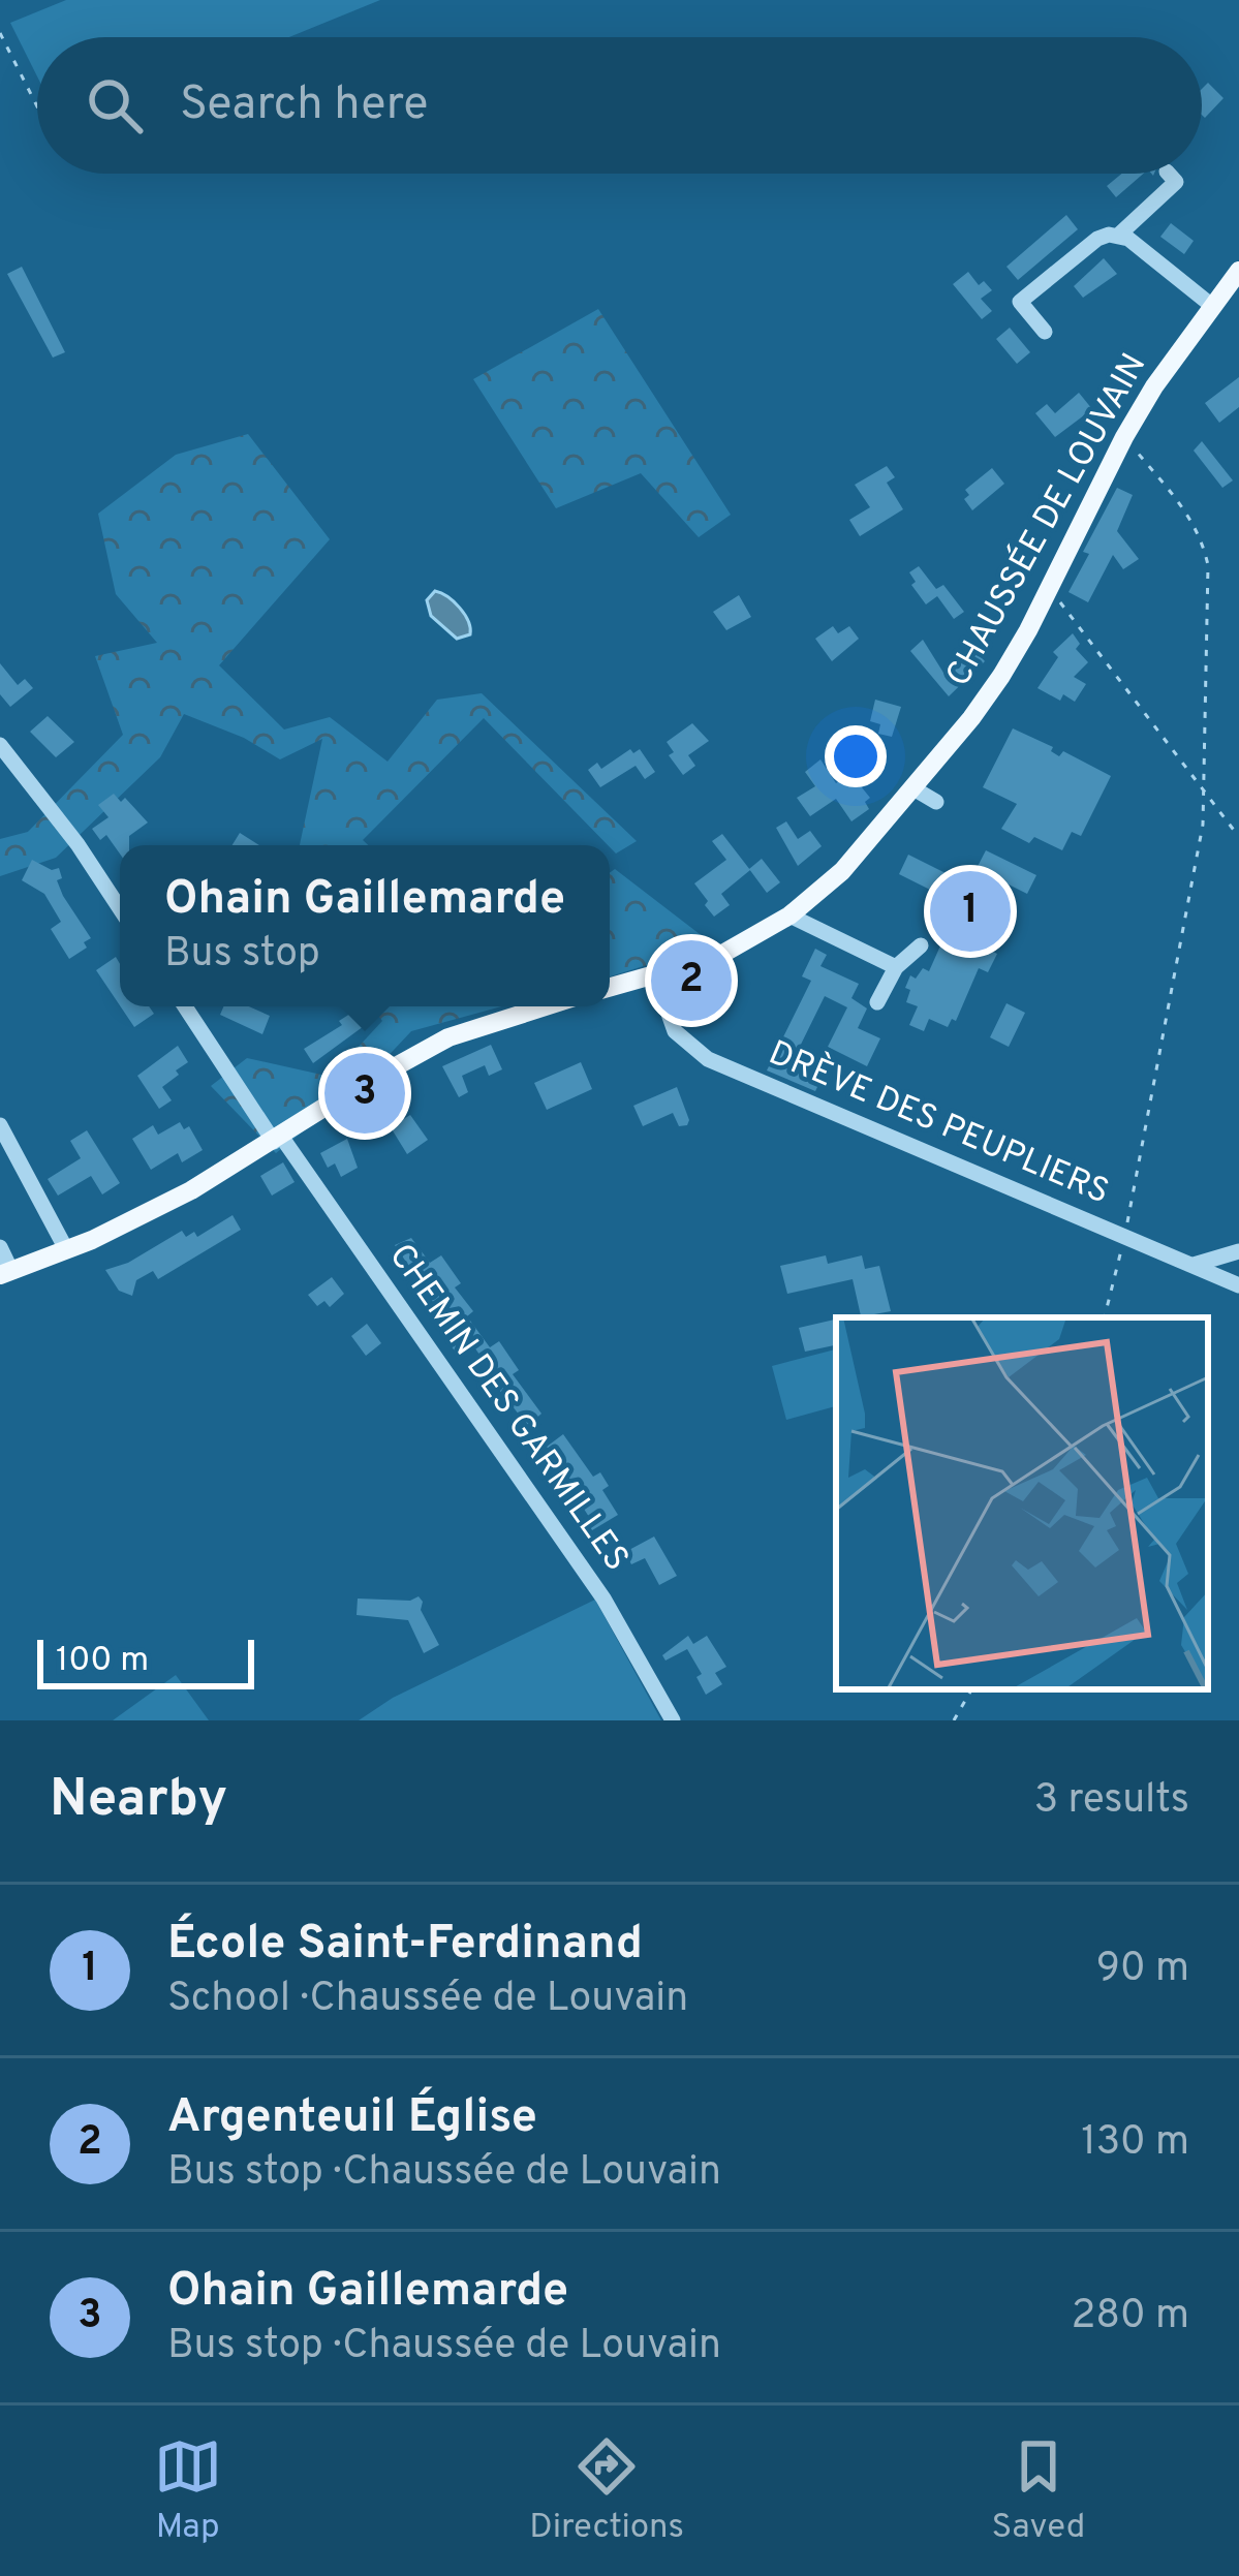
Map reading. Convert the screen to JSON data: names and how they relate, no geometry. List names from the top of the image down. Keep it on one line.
{"streets":{"main road":["CHAUSSÉE DE LOUVAIN"],"street":["DRÈVE DES PEUPLIERS","CHEMIN DES GARMILLES"]},"crossings":[["CHAUSSÉE DE LOUVAIN","DRÈVE DES PEUPLIERS"]],"scale_bar":"100 m","page":{"search":"Search here","popup":["Ohain Gaillemarde","Bus stop"],"pins":["1","2","3"],"scale":"100 m","heading":["Nearby","3 results"],"list":[{"mark":"1","name":"École Saint-Ferdinand","note":"School · Chaussée de Louvain","value":"90 m"},{"mark":"2","name":"Argenteuil Église","note":"Bus stop · Chaussée de Louvain","value":"130 m"},{"mark":"3","name":"Ohain Gaillemarde","note":"Bus stop · Chaussée de Louvain","value":"280 m"}],"nav":["Map","Directions","Saved"]}}
